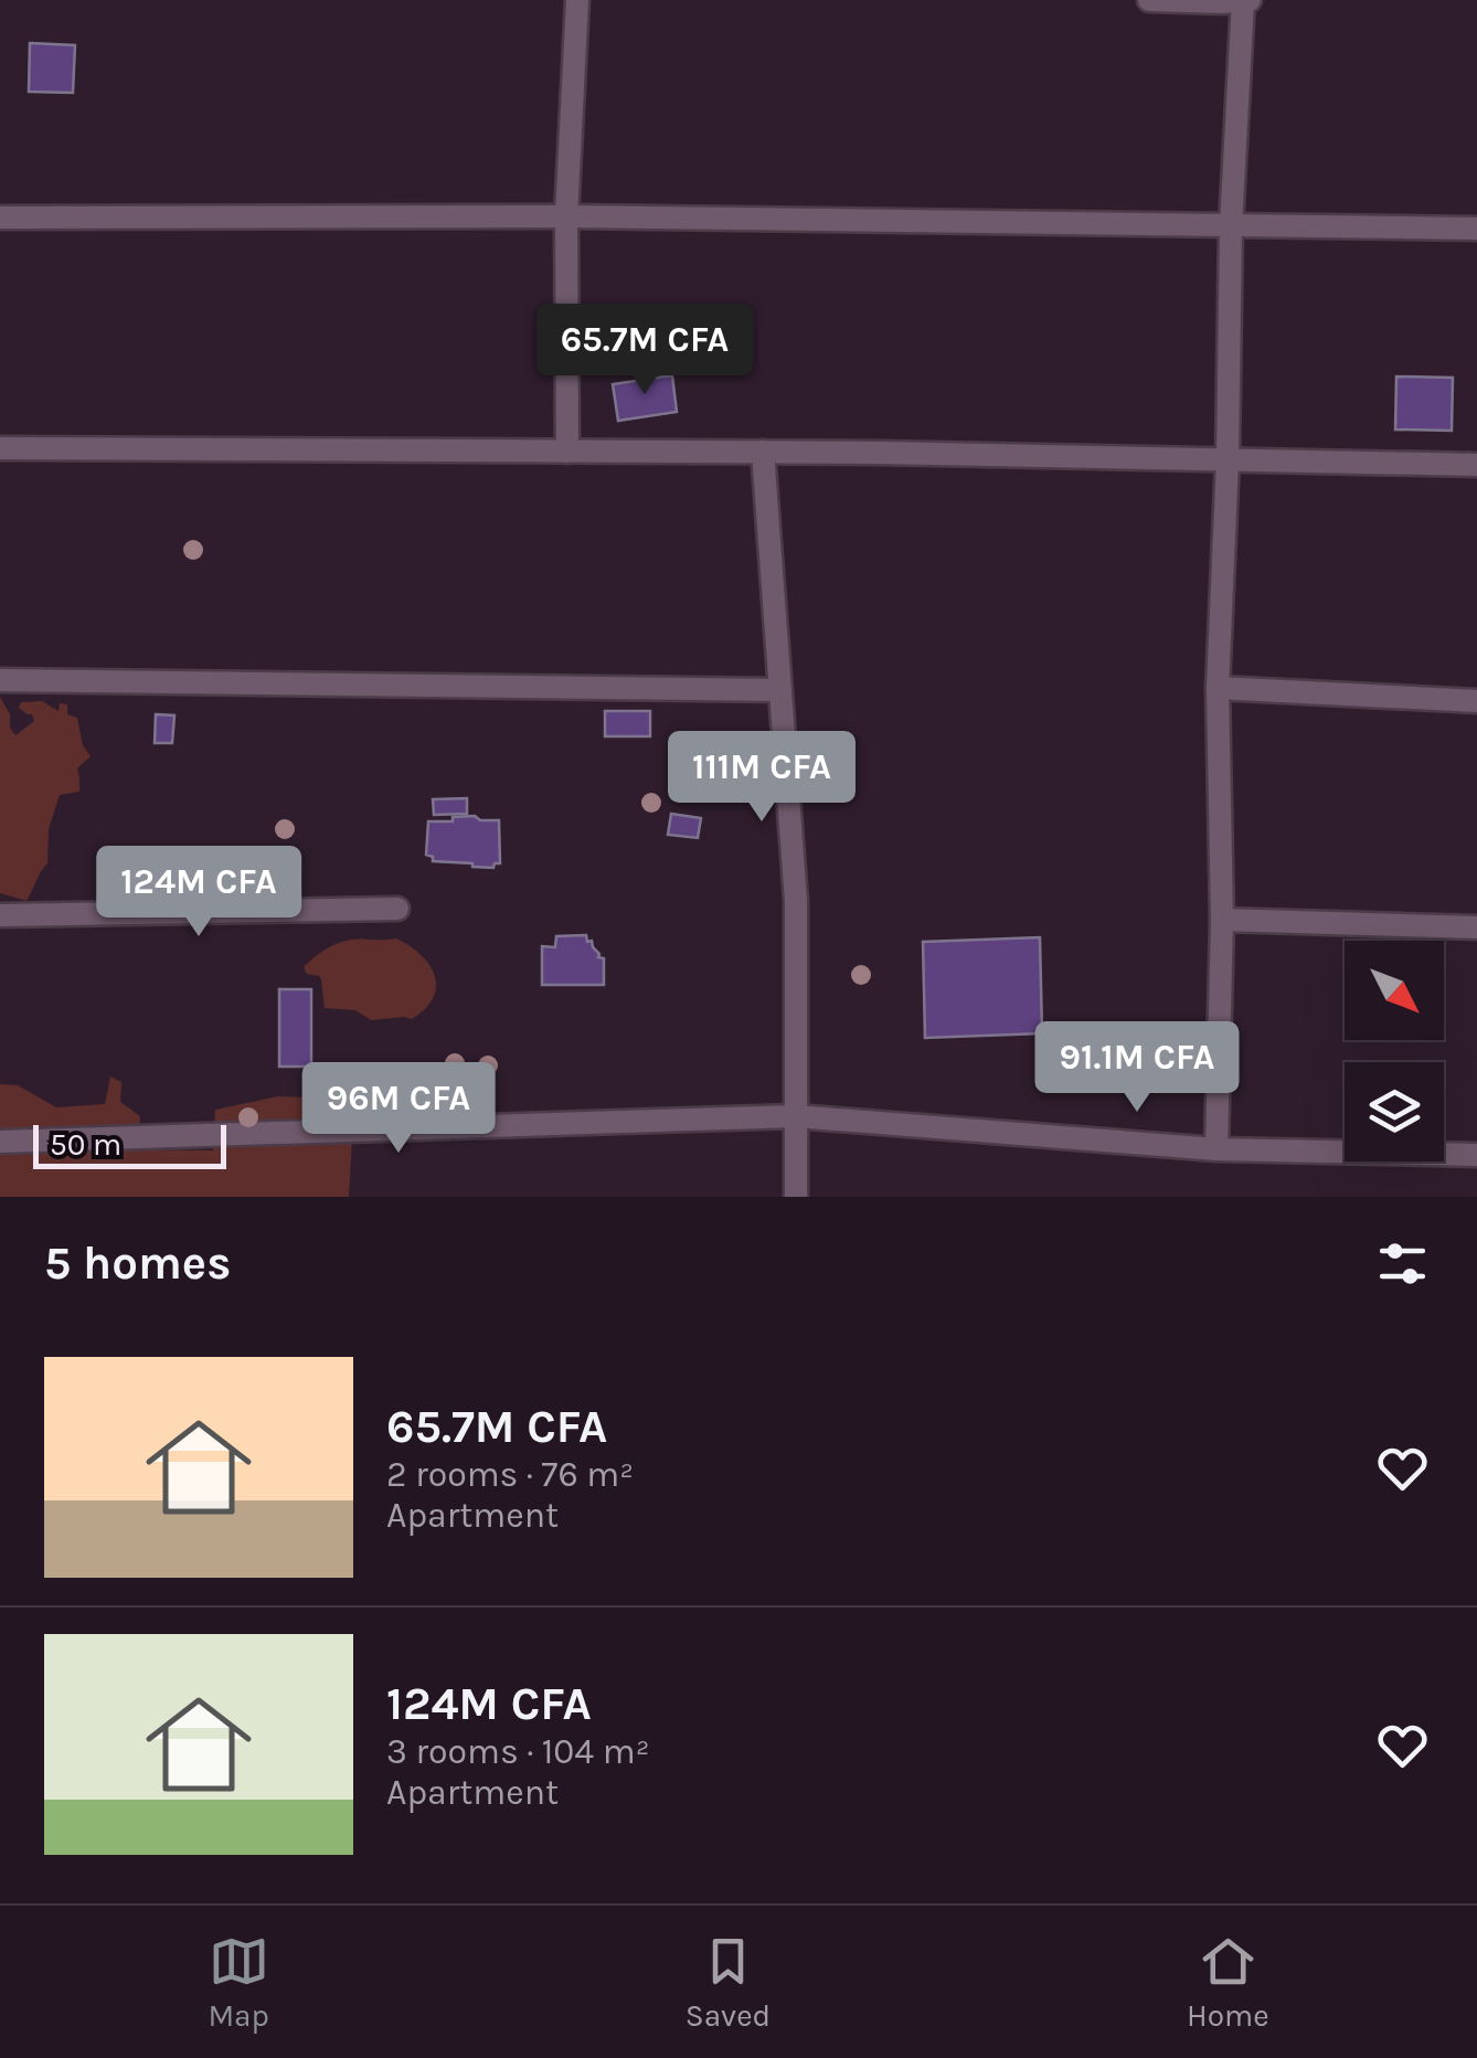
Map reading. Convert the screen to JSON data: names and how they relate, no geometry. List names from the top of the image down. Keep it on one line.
{"scale_bar":"50 m","north":"bottom right","page":{"price":["65.7M CFA","111M CFA","124M CFA","91.1M CFA","96M CFA"],"scale":"50 m","heading":"5 homes","list":[{"name":"65.7M CFA","note":"2 rooms · 76 m² · Apartment"},{"name":"124M CFA","note":"3 rooms · 104 m² · Apartment"}],"tabs":["Map","Saved","Home"]}}
